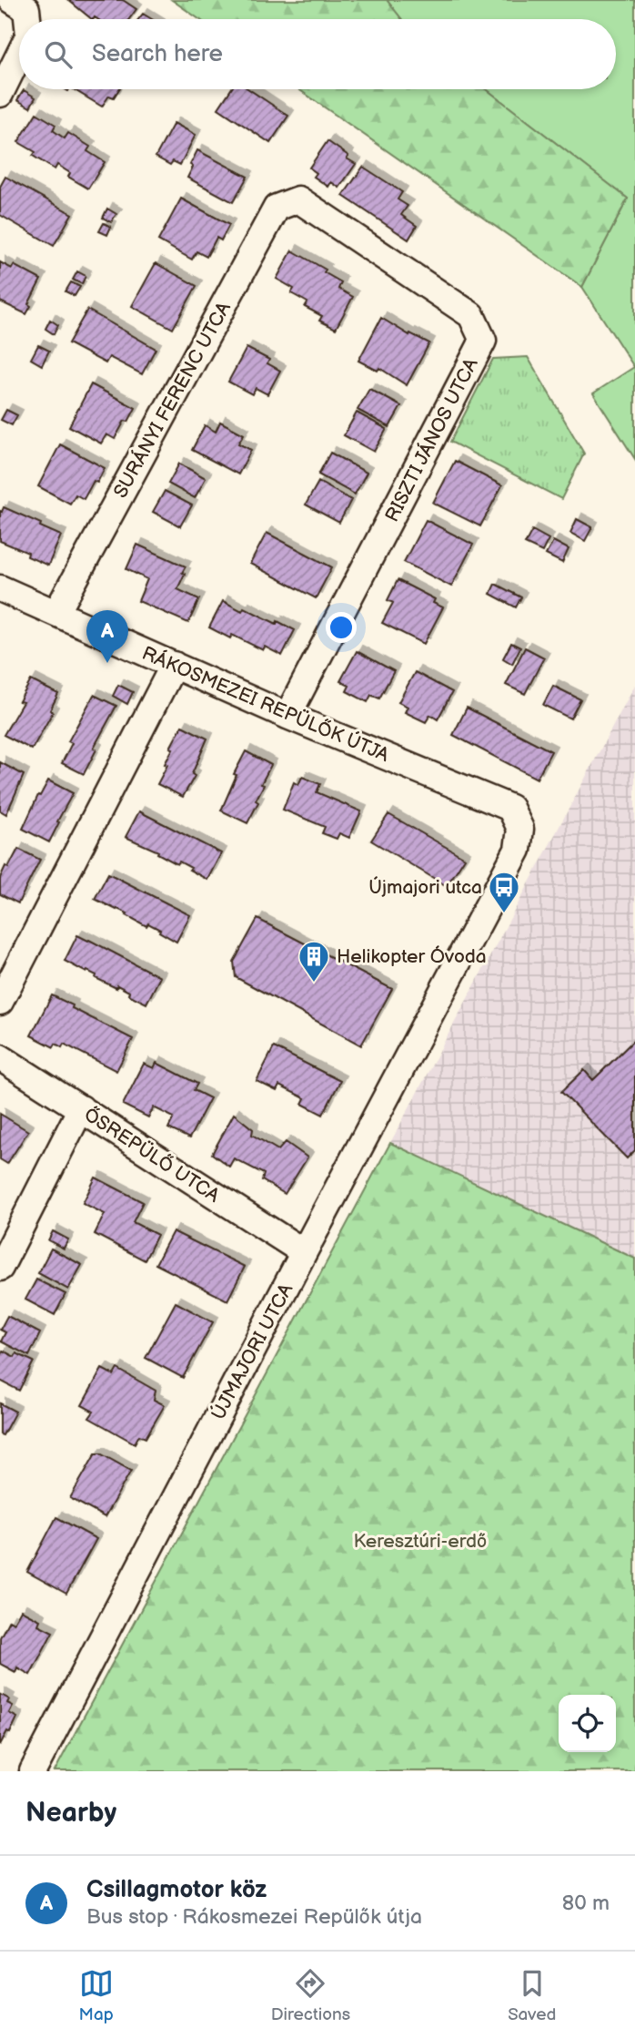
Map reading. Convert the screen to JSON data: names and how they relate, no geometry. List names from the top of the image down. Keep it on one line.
{"streets":{"street":["SURÁNYI FERENC UTCA","RISZTI JÁNOS UTCA","RÁKOSMEZEI REPÜLŐK ÚTJA","ŐSREPÜLŐ UTCA","ÚJMAJORI UTCA"]},"crossings":[["SURÁNYI FERENC UTCA","RISZTI JÁNOS UTCA"],["SURÁNYI FERENC UTCA","RÁKOSMEZEI REPÜLŐK ÚTJA"],["RISZTI JÁNOS UTCA","RÁKOSMEZEI REPÜLŐK ÚTJA"],["RÁKOSMEZEI REPÜLŐK ÚTJA","ÚJMAJORI UTCA"],["ŐSREPÜLŐ UTCA","ÚJMAJORI UTCA"]],"parks":["Keresztúri-erdő"],"places":{"bus stop":["Újmajori utca"],"building":["Helikopter Óvoda"]},"page":{"search":"Search here","pins":"A","heading":"Nearby","list":[{"mark":"A","name":"Csillagmotor köz","note":"Bus stop · Rákosmezei Repülők útja","value":"80 m"}],"nav":["Map","Directions","Saved"]}}
